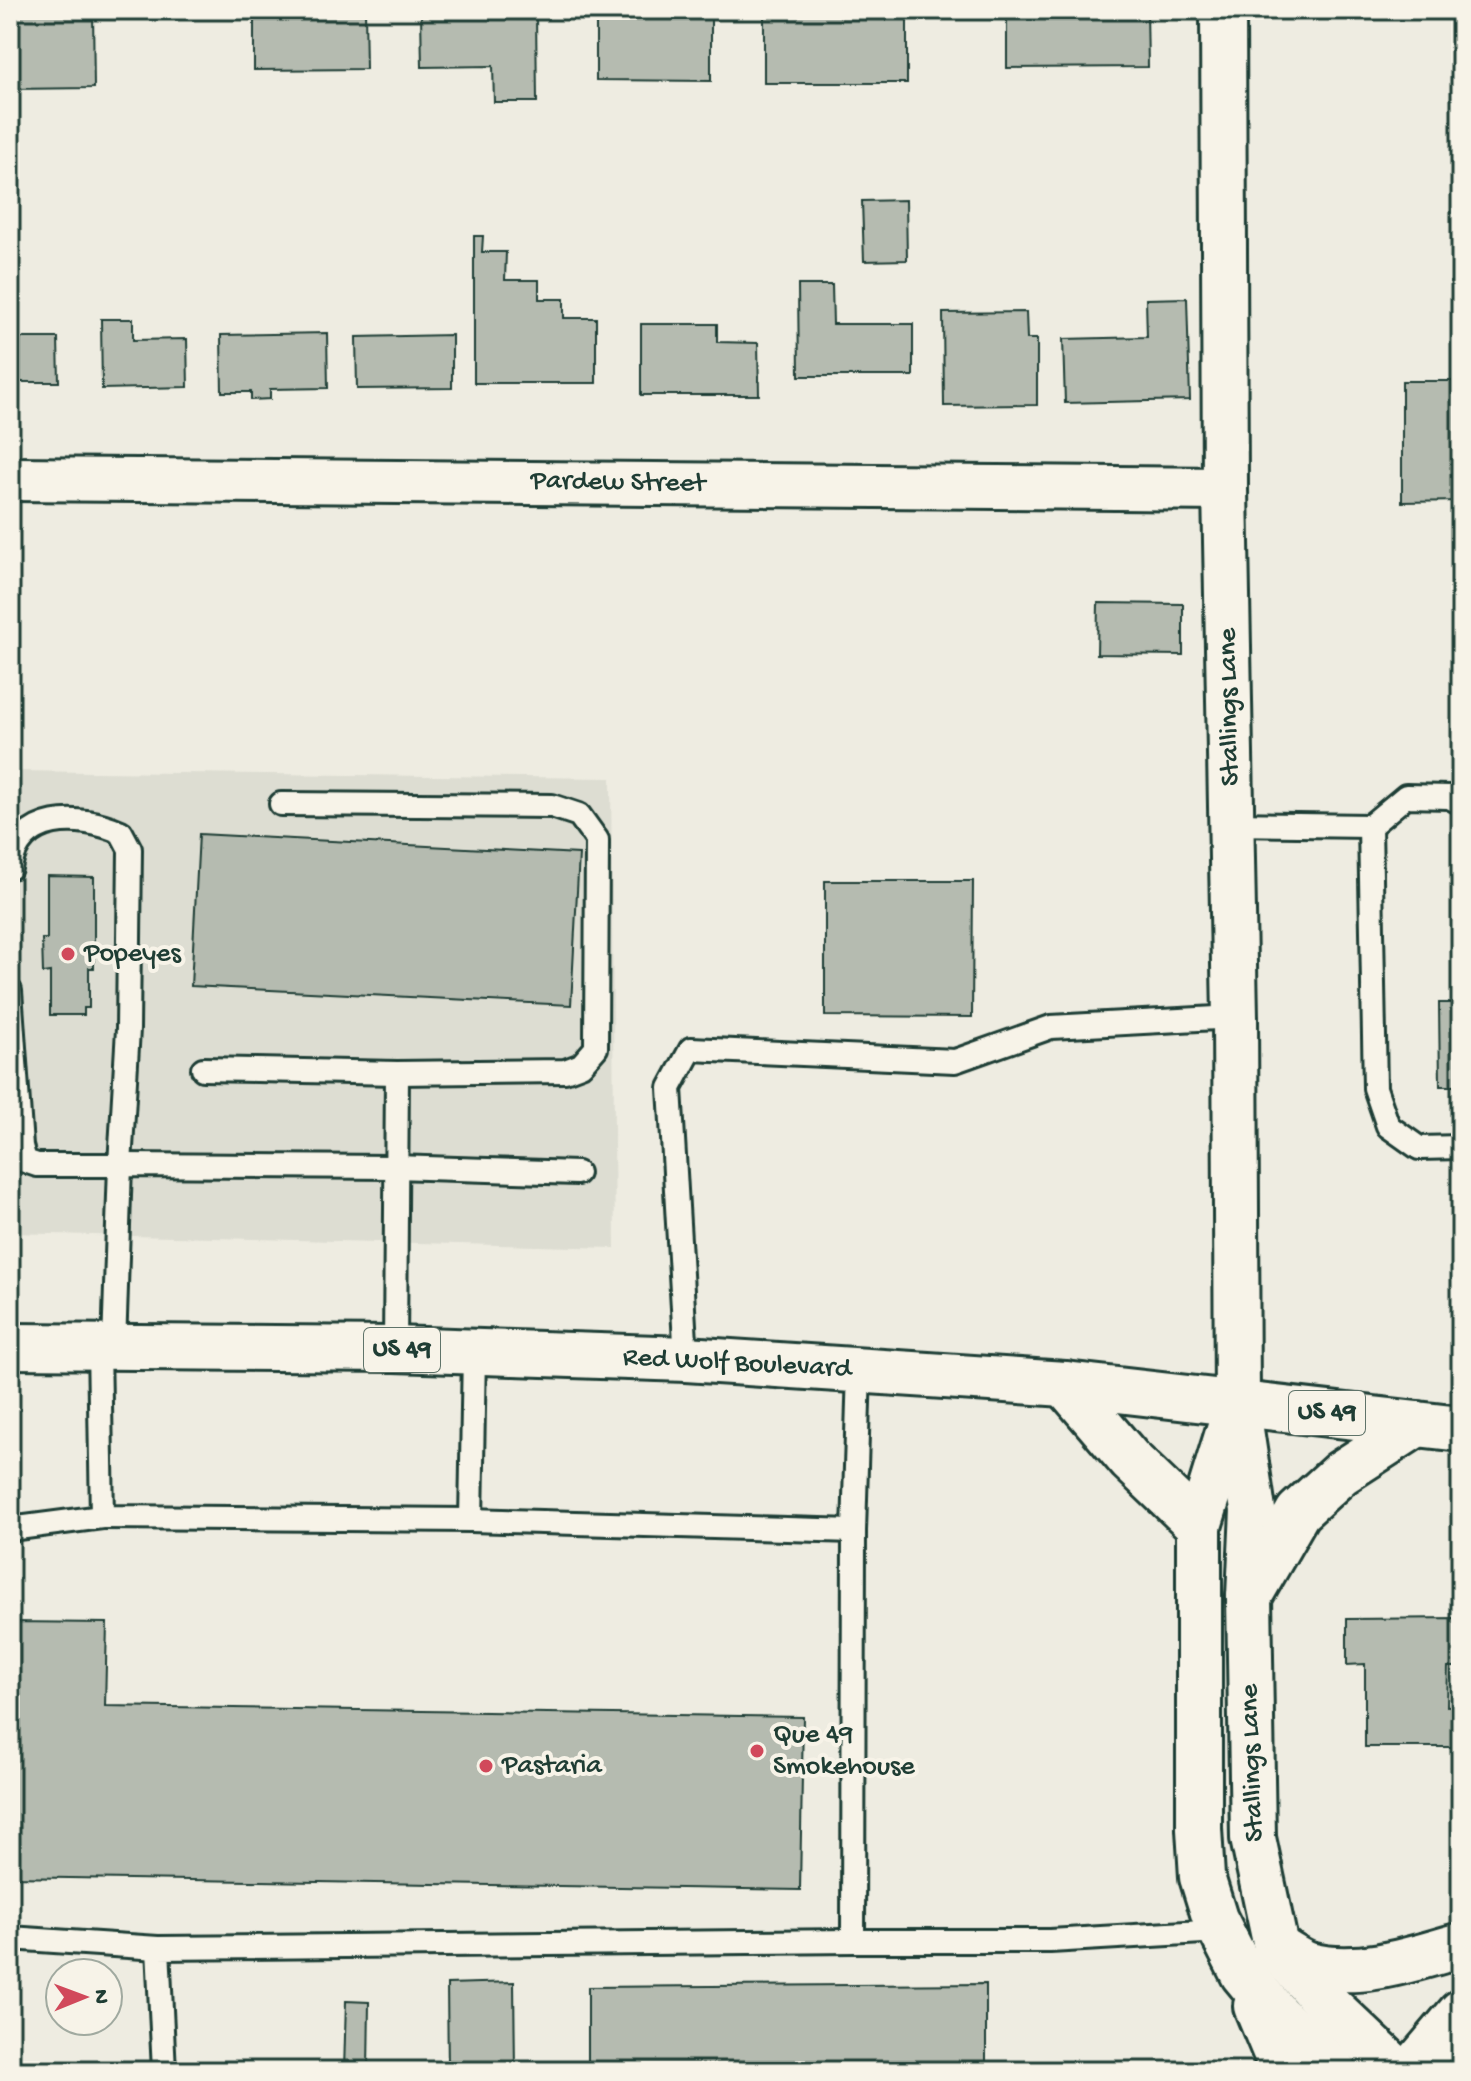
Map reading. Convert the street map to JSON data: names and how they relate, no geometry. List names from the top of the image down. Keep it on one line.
{"streets":{"main road":["Stallings Lane","US 49","Red Wolf Boulevard"],"street":["Pardew Street"]},"crossings":[["Pardew Street","Stallings Lane"],["Stallings Lane","Red Wolf Boulevard"]],"places":["Popeyes","Que 49 Smokehouse","Pastaria"],"north":"right"}
